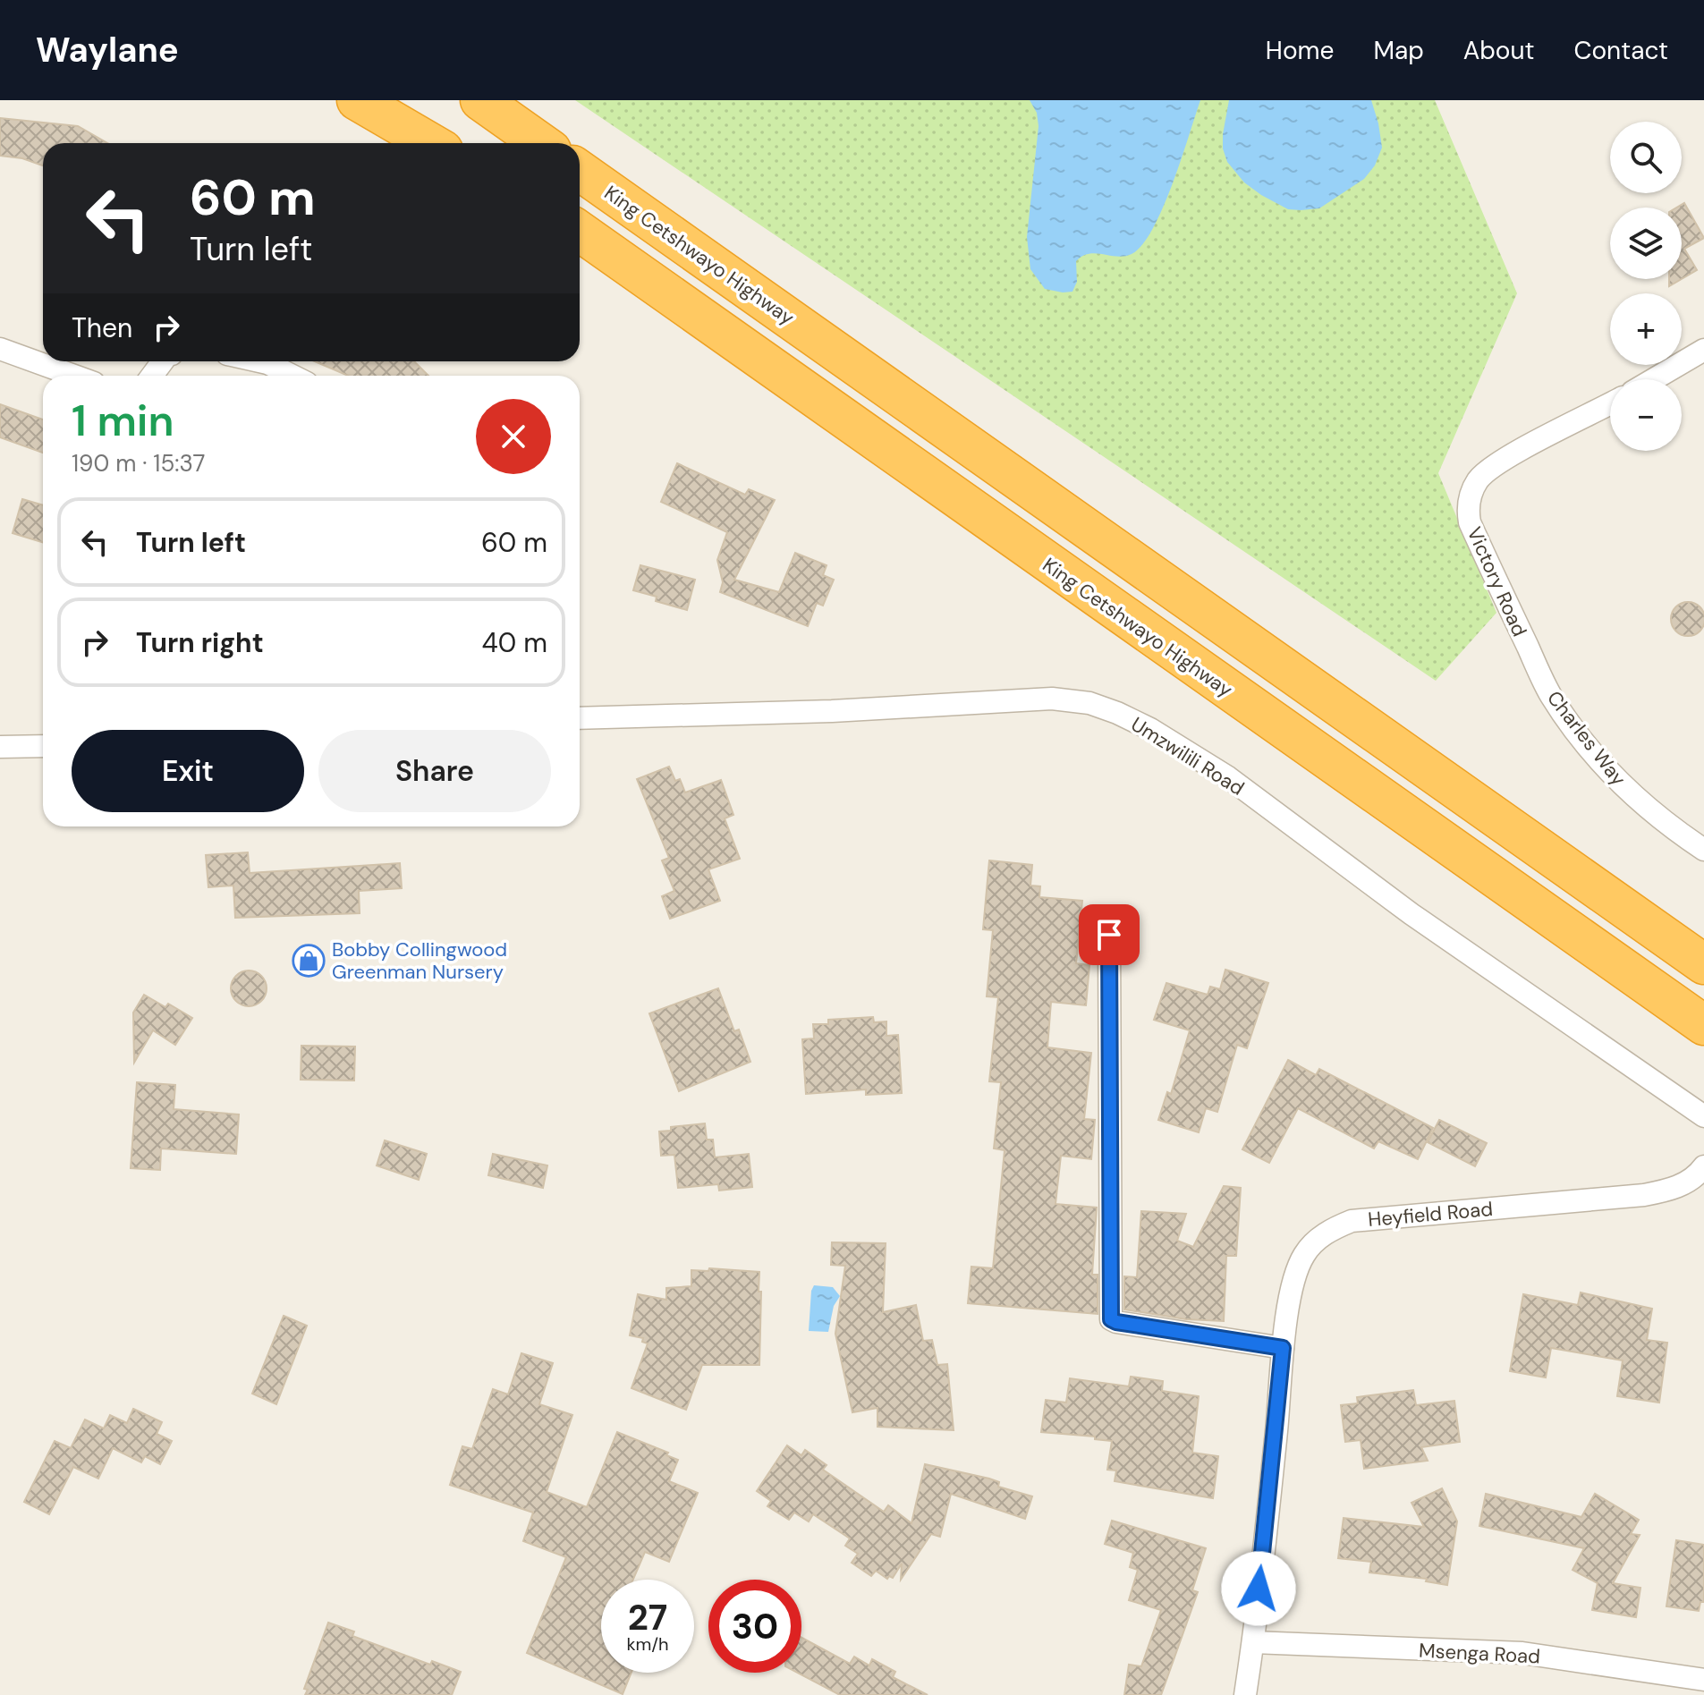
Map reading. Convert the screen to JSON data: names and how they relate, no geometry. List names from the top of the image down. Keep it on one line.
{"streets":{"highway":["King Cetshwayo Highway"],"street":["Victory Road","Charles Way","Umzwilili Road","Heyfield Road","Msenga Road"]},"crossings":[["Victory Road","Charles Way"],["Heyfield Road","Msenga Road"]],"places":{"shop":["Bobby Collingwood Greenman Nursery"]},"page":{"header":"Waylane","nav":["Home","Map","About","Contact"],"map_buttons":["+","−"],"turn":["60 m","Turn left"],"then":"Then","heading":["1 min","190 m · 15:37"],"list":[{"name":"Turn left","value":"60 m"},{"name":"Turn right","value":"40 m"}],"buttons":["Exit","Share"],"speed":"27 km/h","limit":"30"}}
